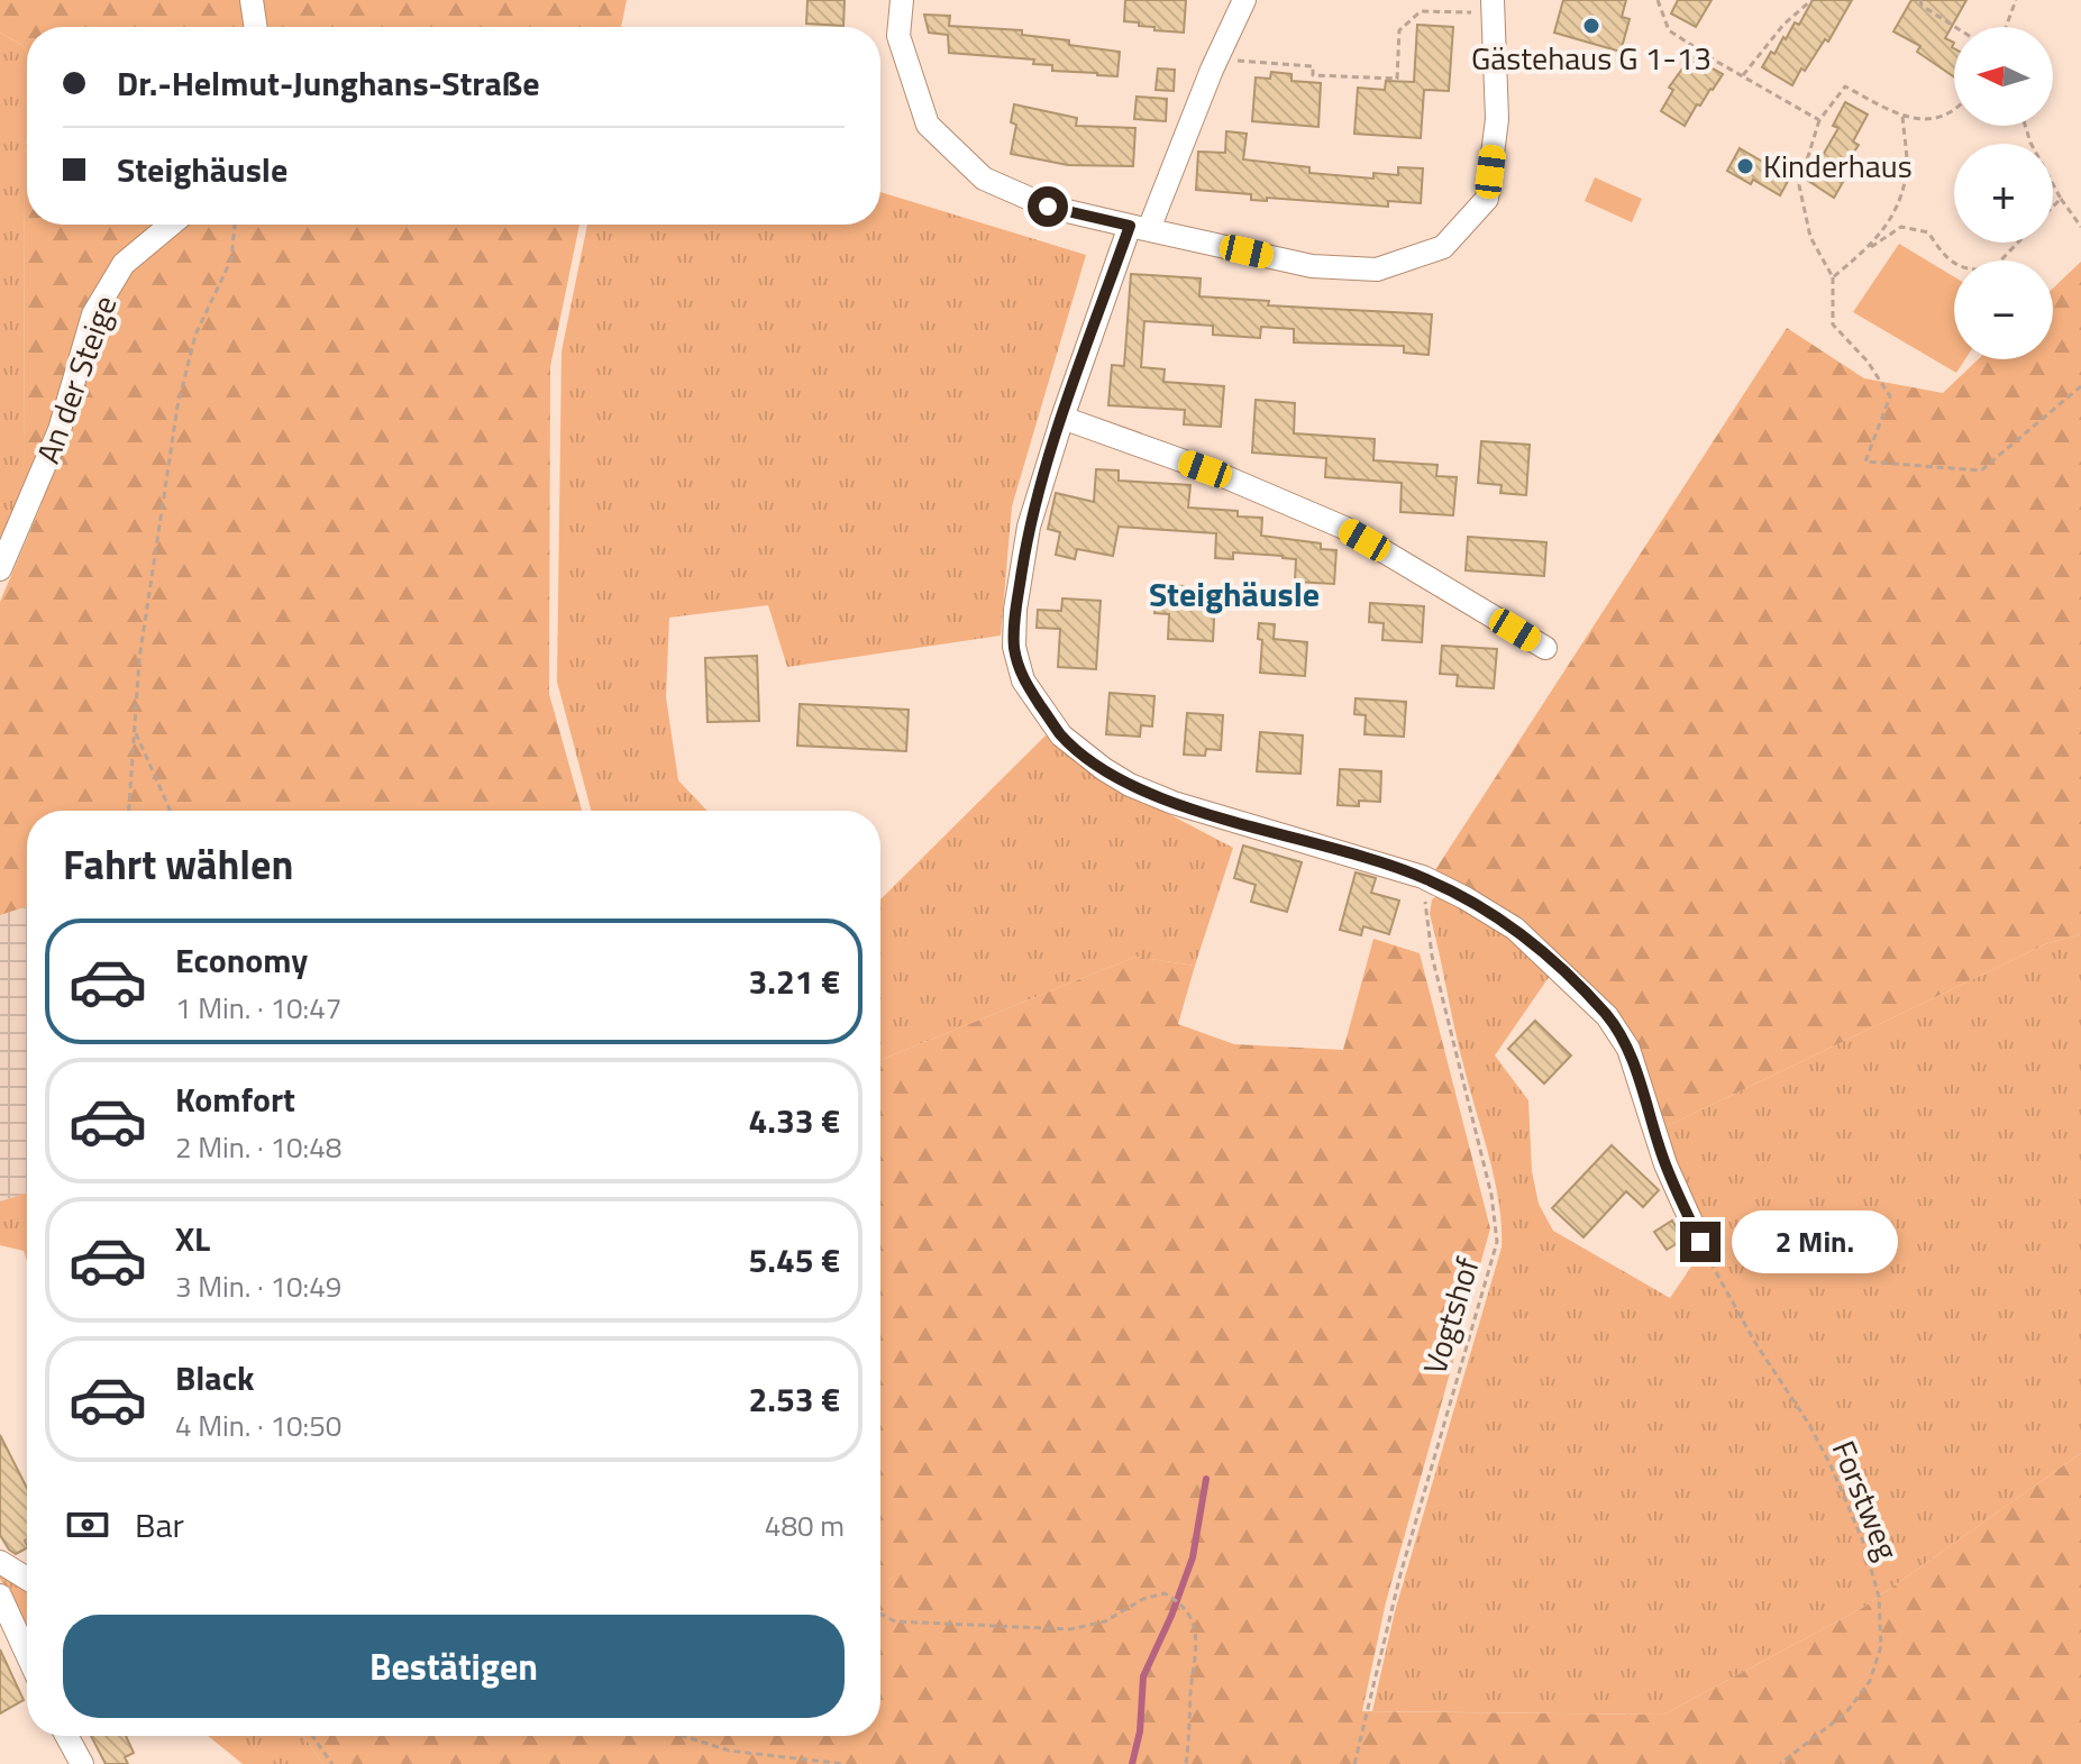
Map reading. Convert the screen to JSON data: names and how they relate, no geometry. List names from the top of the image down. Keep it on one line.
{"streets":{"street":["An der Steige"],"path":["Vogtshof","Forstweg"]},"districts":["Steighäusle"],"places":["Gästehaus G 1-13","Kinderhaus"],"north":"left","page":{"map_buttons":["+","−"],"banner":["Dr.-Helmut-Junghans-Straße","Steighäusle"],"heading":"Fahrt wählen","list":[{"name":"Economy","note":"1 Min. · 10:47","value":"3.21 €"},{"name":"Komfort","note":"2 Min. · 10:48","value":"4.33 €"},{"name":"XL","note":"3 Min. · 10:49","value":"5.45 €"},{"name":"Black","note":"4 Min. · 10:50","value":"2.53 €"}],"bubble":"2 Min.","pay":["Bar","480 m"],"buttons":"Bestätigen"}}
